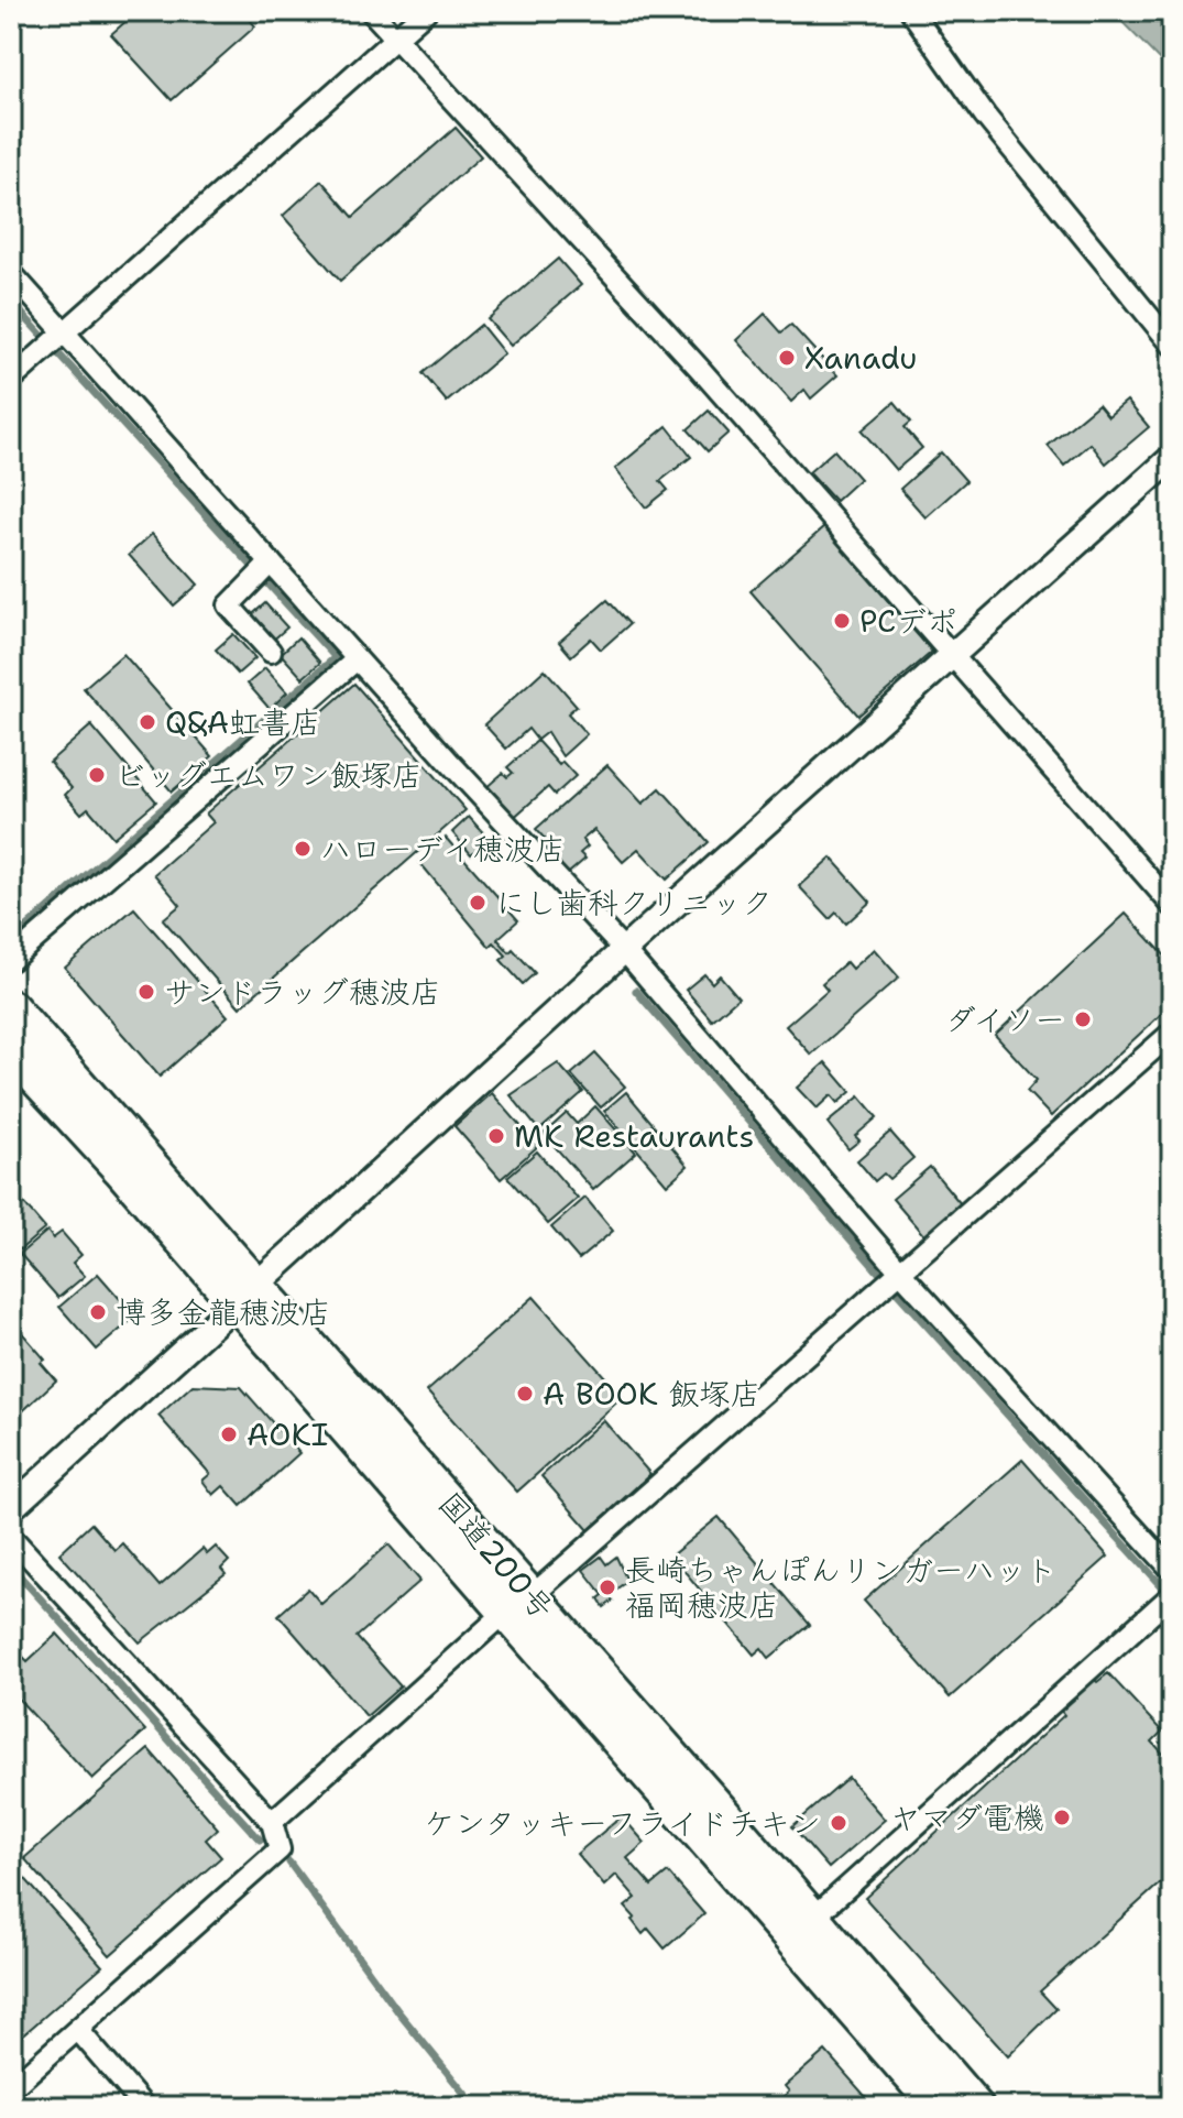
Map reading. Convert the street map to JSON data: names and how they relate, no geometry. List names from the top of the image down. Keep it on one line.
{"streets":{"highway":["国道200号"]},"places":["Xanadu","PCデポ","Q&A虹書店","ビッグエムワン飯塚店","ハローデイ穂波店","にし歯科クリニック","サンドラッグ穂波店","ダイソー","MK Restaurants","博多金龍穂波店","A BOOK 飯塚店","AOKI","長崎ちゃんぽんリンガーハット 福岡穂波店","ヤマダ電機","ケンタッキーフライドチキン"]}
